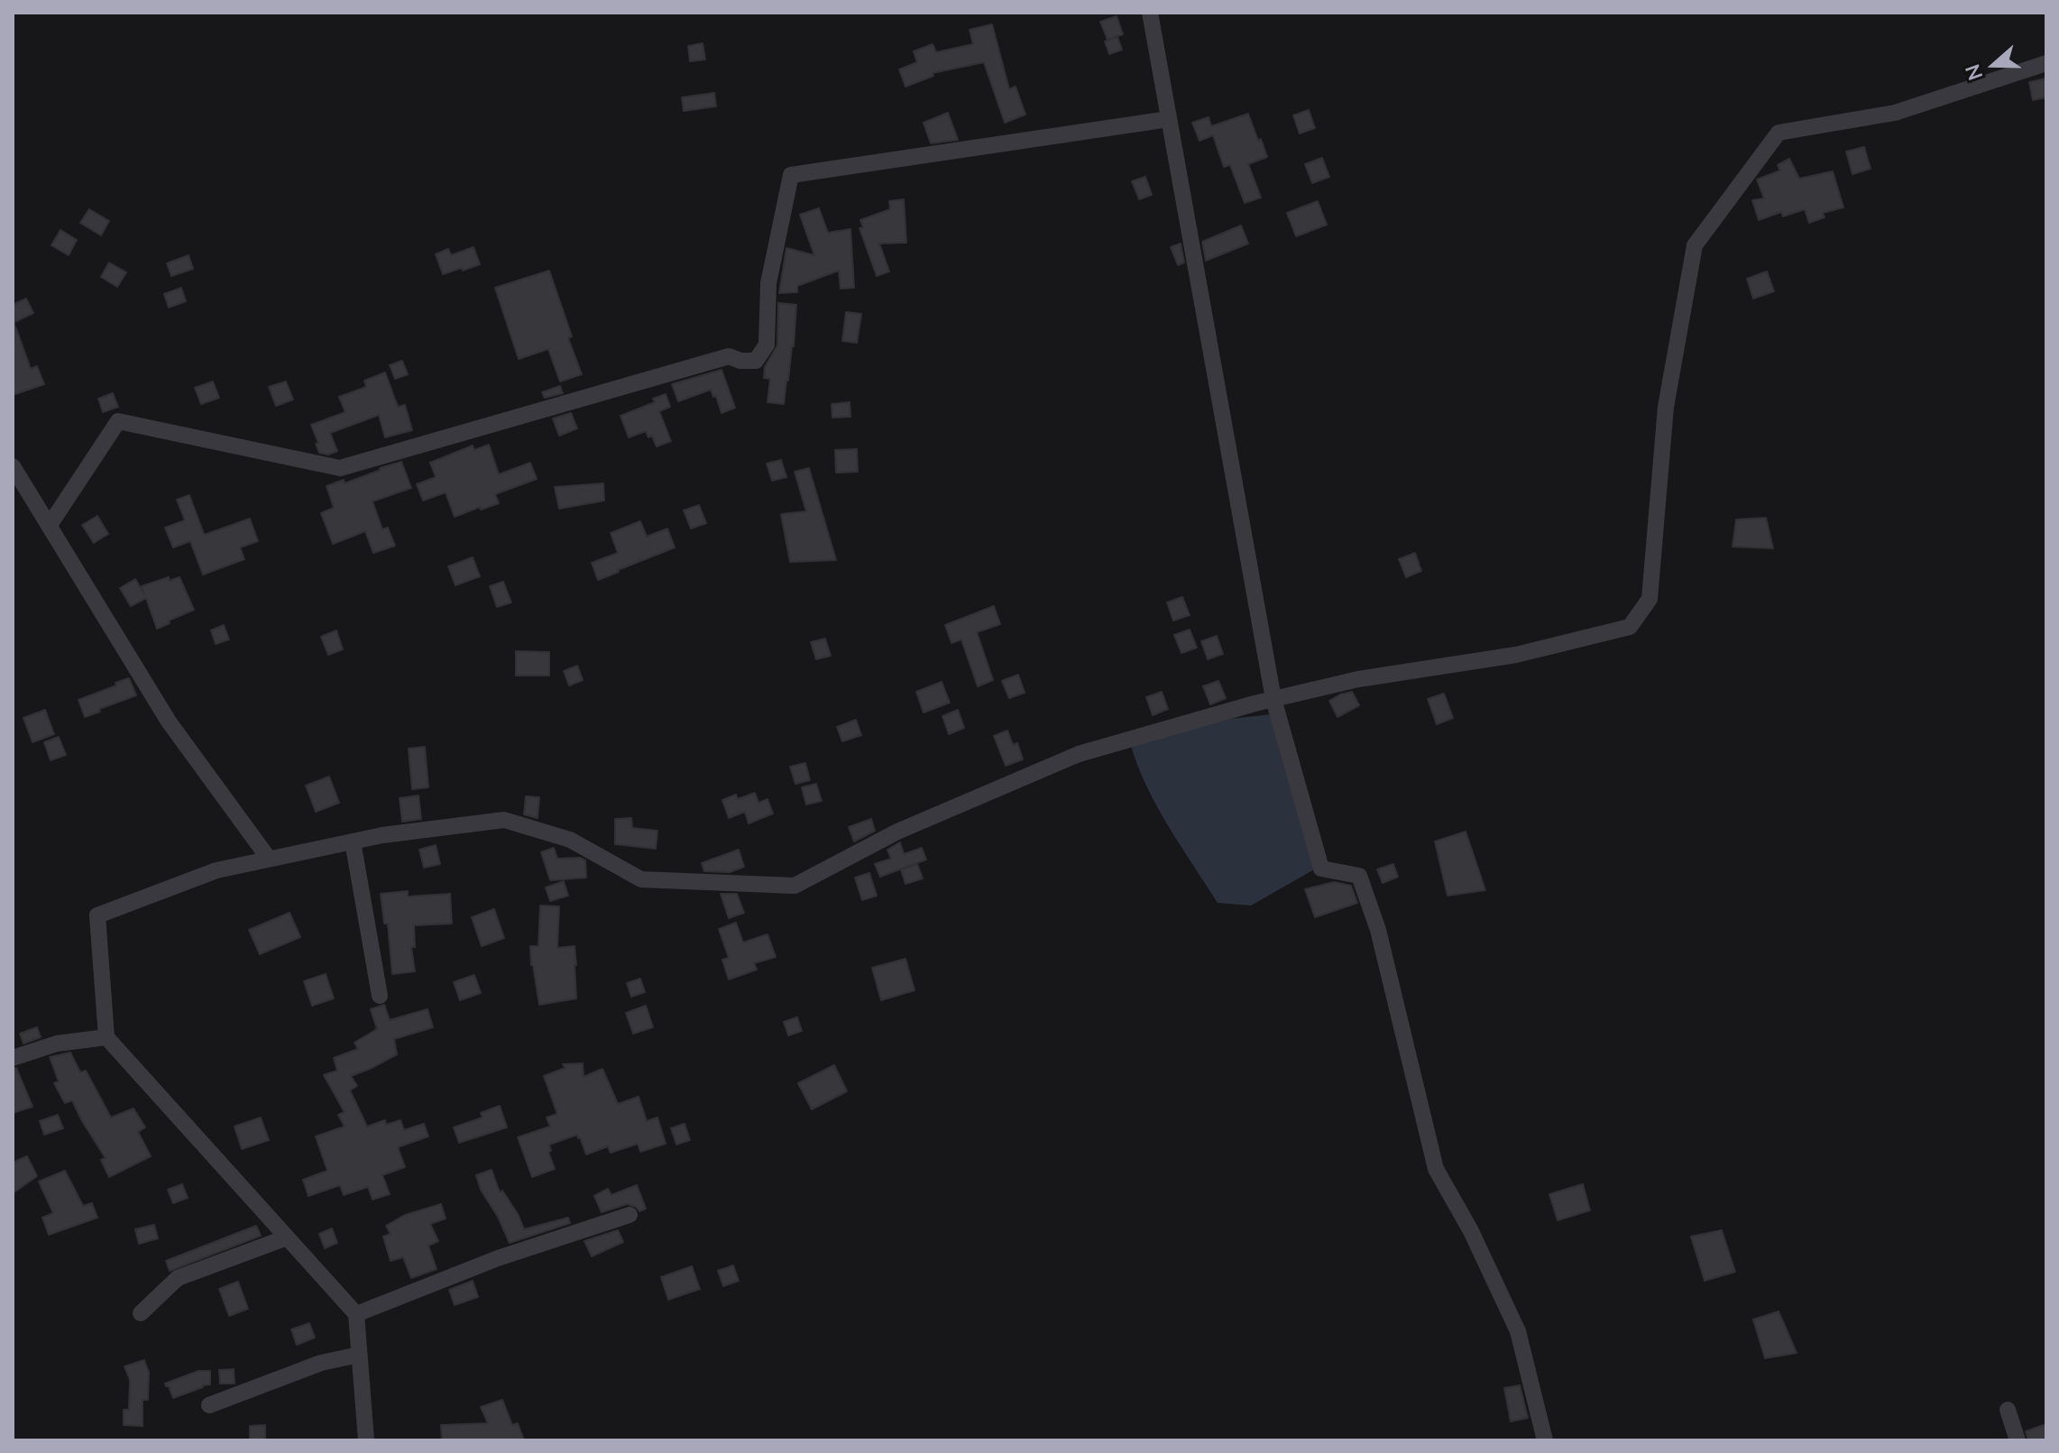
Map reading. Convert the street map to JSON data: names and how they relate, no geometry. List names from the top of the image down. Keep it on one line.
{"north":"left"}
